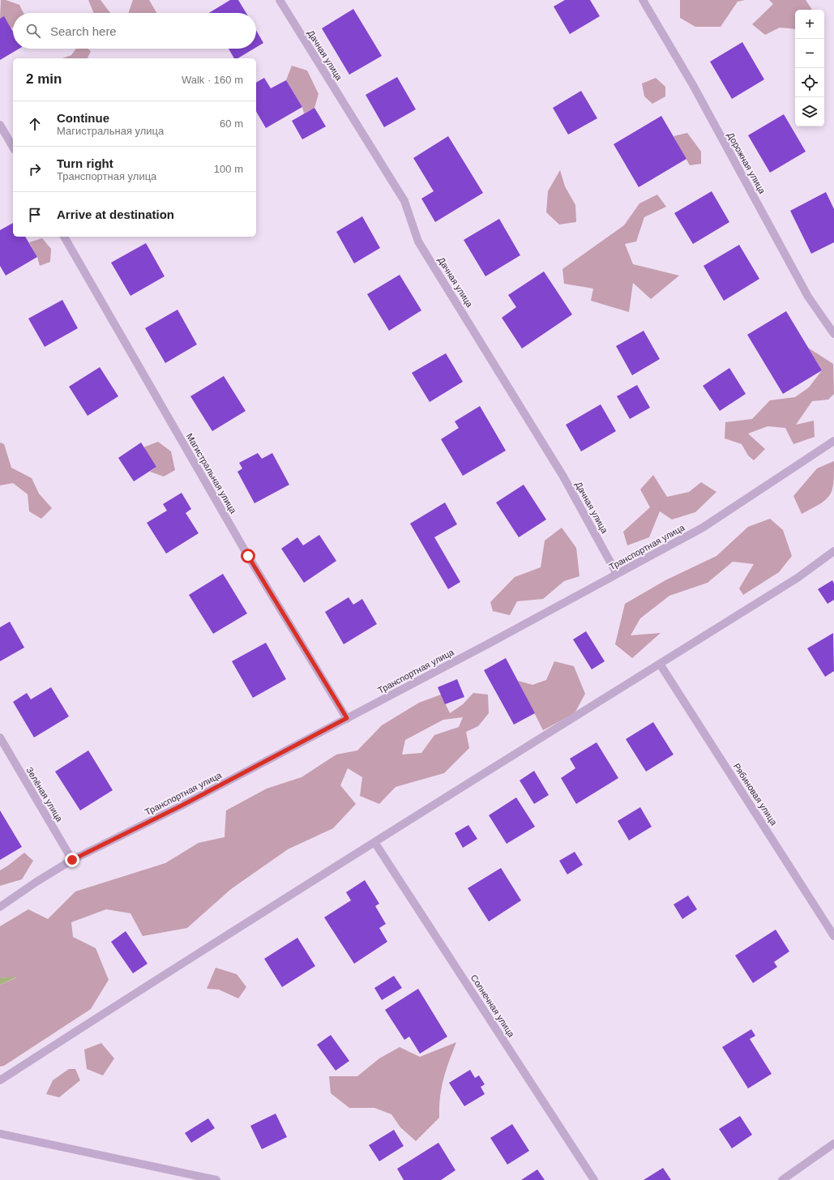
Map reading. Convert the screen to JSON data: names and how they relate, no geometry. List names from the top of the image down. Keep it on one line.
{"streets":{"street":["Дачная улица","Дорожная улица","Магистральная улица","Транспортная улица","Зелёная улица","Рябиновая улица","Солнечная улица"]},"crossings":[["Дачная улица","Транспортная улица"],["Магистральная улица","Транспортная улица"],["Транспортная улица","Зелёная улица"]],"page":{"map_buttons":["+","−"],"search":"Search here","heading":["2 min","Walk · 160 m"],"list":[["Continue","Магистральная улица","60 m"],["Turn right","Транспортная улица","100 m"],"Arrive at destination"]}}
